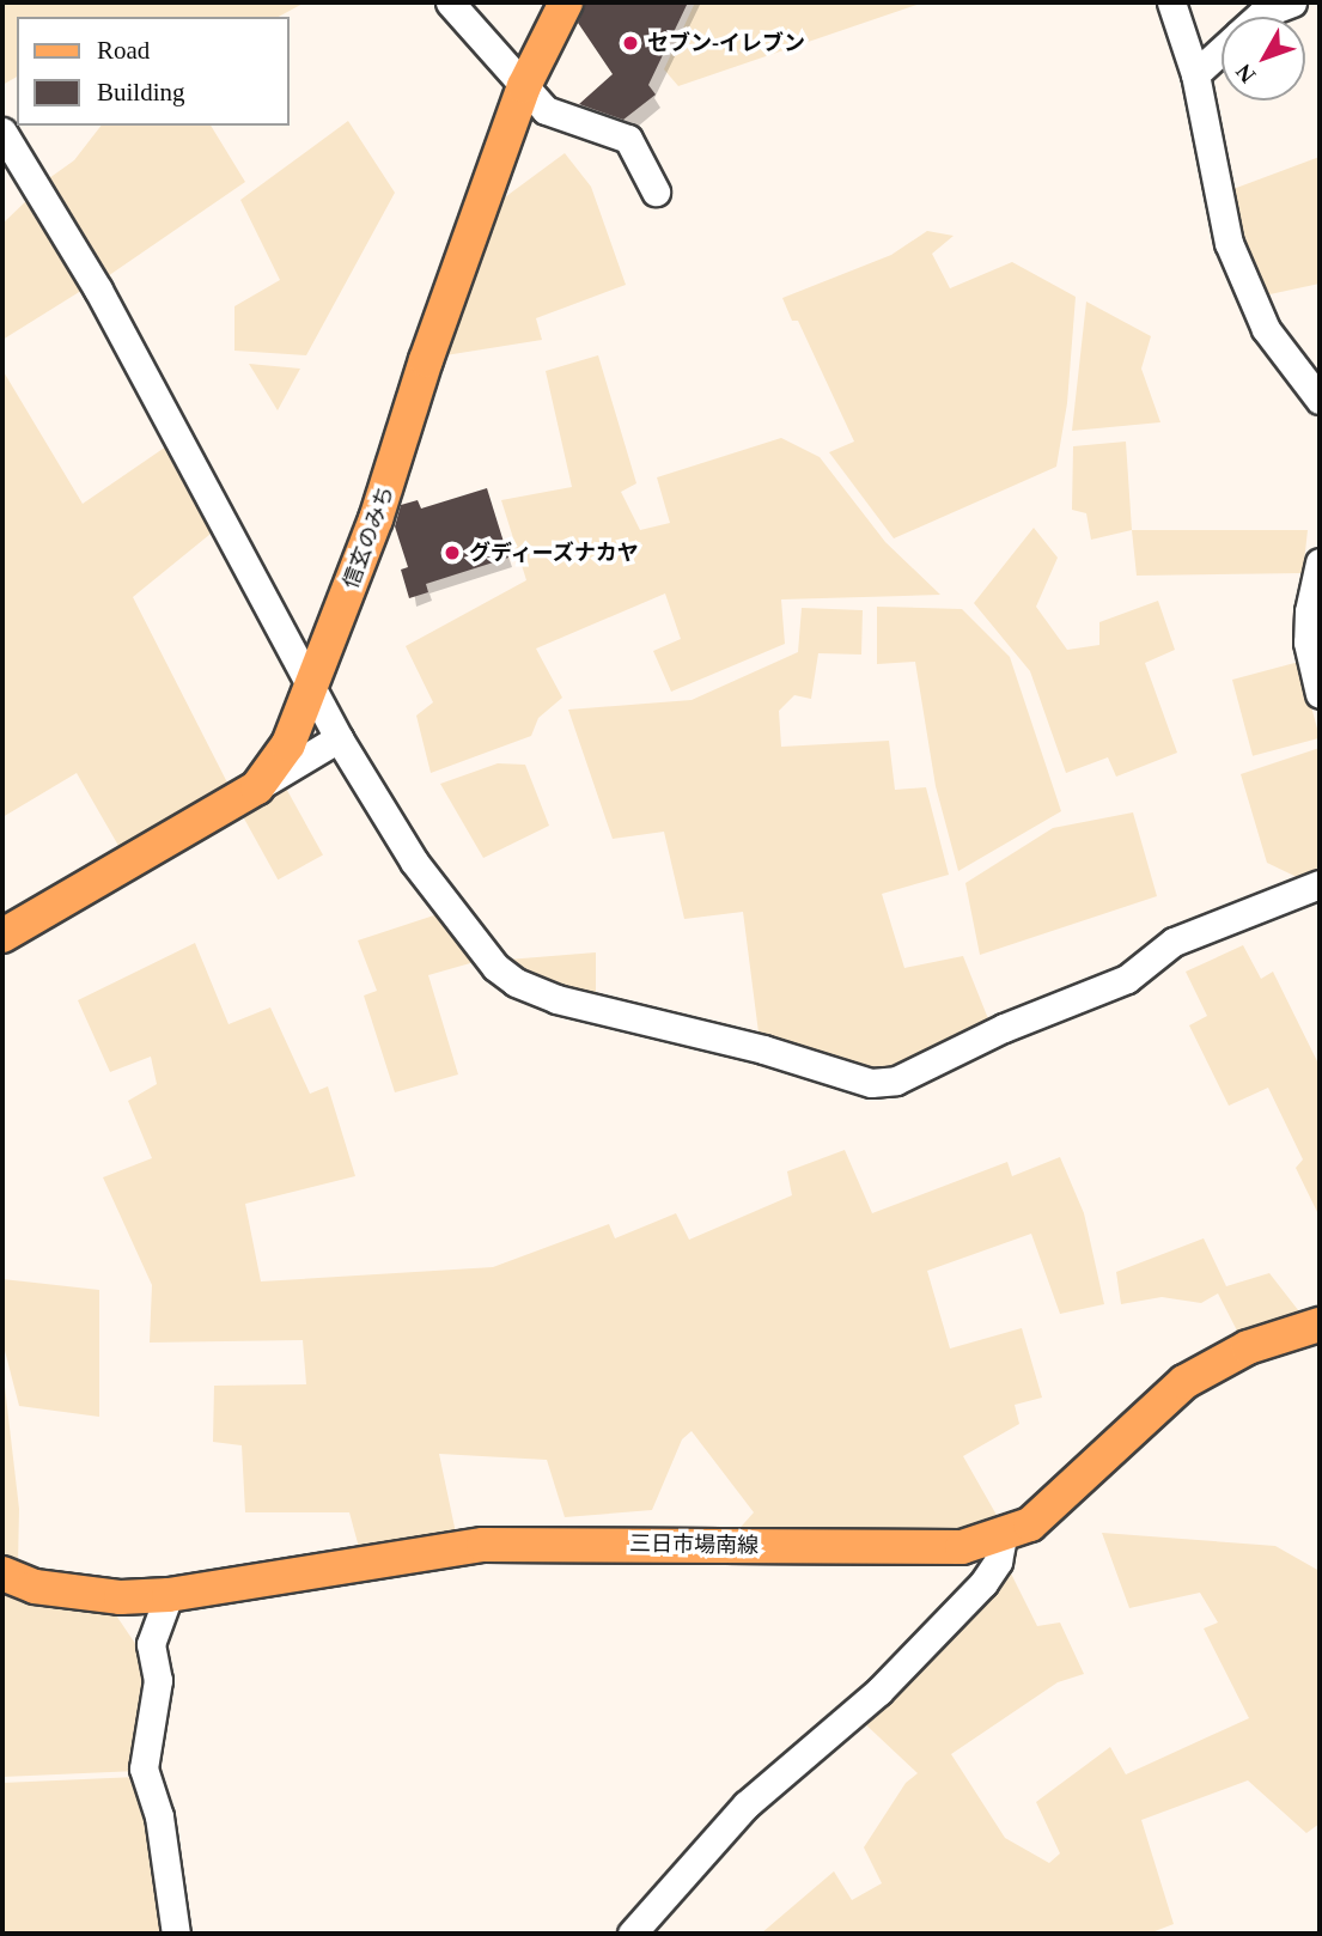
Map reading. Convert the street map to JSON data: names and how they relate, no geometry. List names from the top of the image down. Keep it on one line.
{"streets":{"main road":["信玄のみち","三日市場南線"]},"places":["セブン-イレブン","グディーズナカヤ"],"legend":["Road","Building"],"north":"bottom left"}
